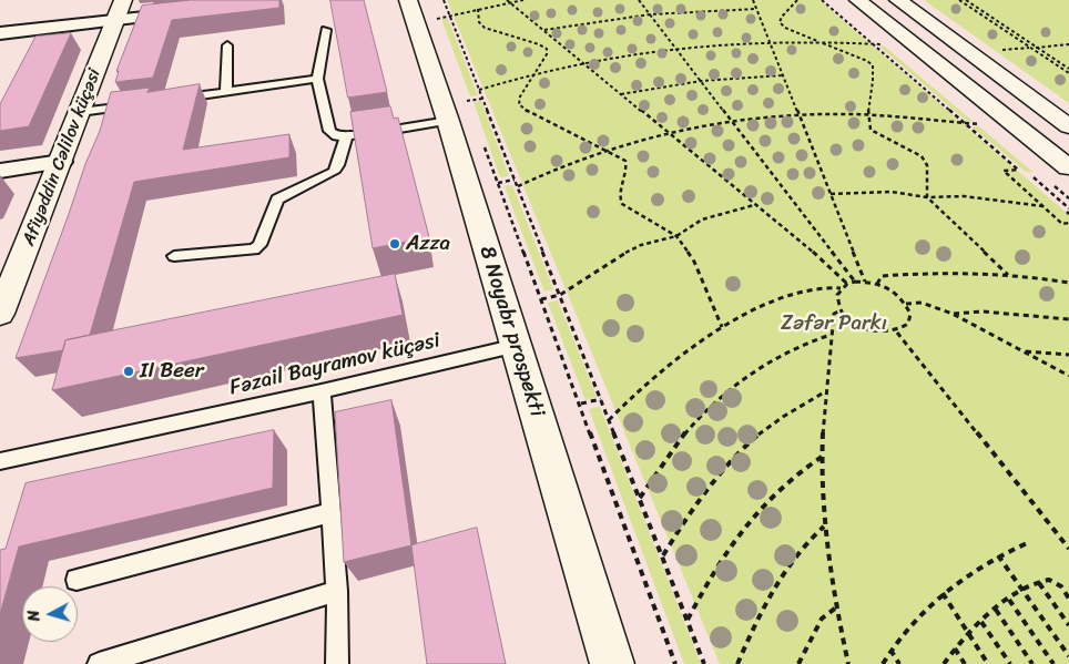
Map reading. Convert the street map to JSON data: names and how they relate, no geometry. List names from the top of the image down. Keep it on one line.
{"streets":{"main road":["Afiyəddin Cəlilov küçəsi","8 Noyabr prospekti"],"lane":["Fəzail Bayramov küçəsi"]},"crossings":[["8 Noyabr prospekti","Fəzail Bayramov küçəsi"]],"parks":["Zəfər Parkı"],"places":["Azza","II Beer"],"north":"left"}
